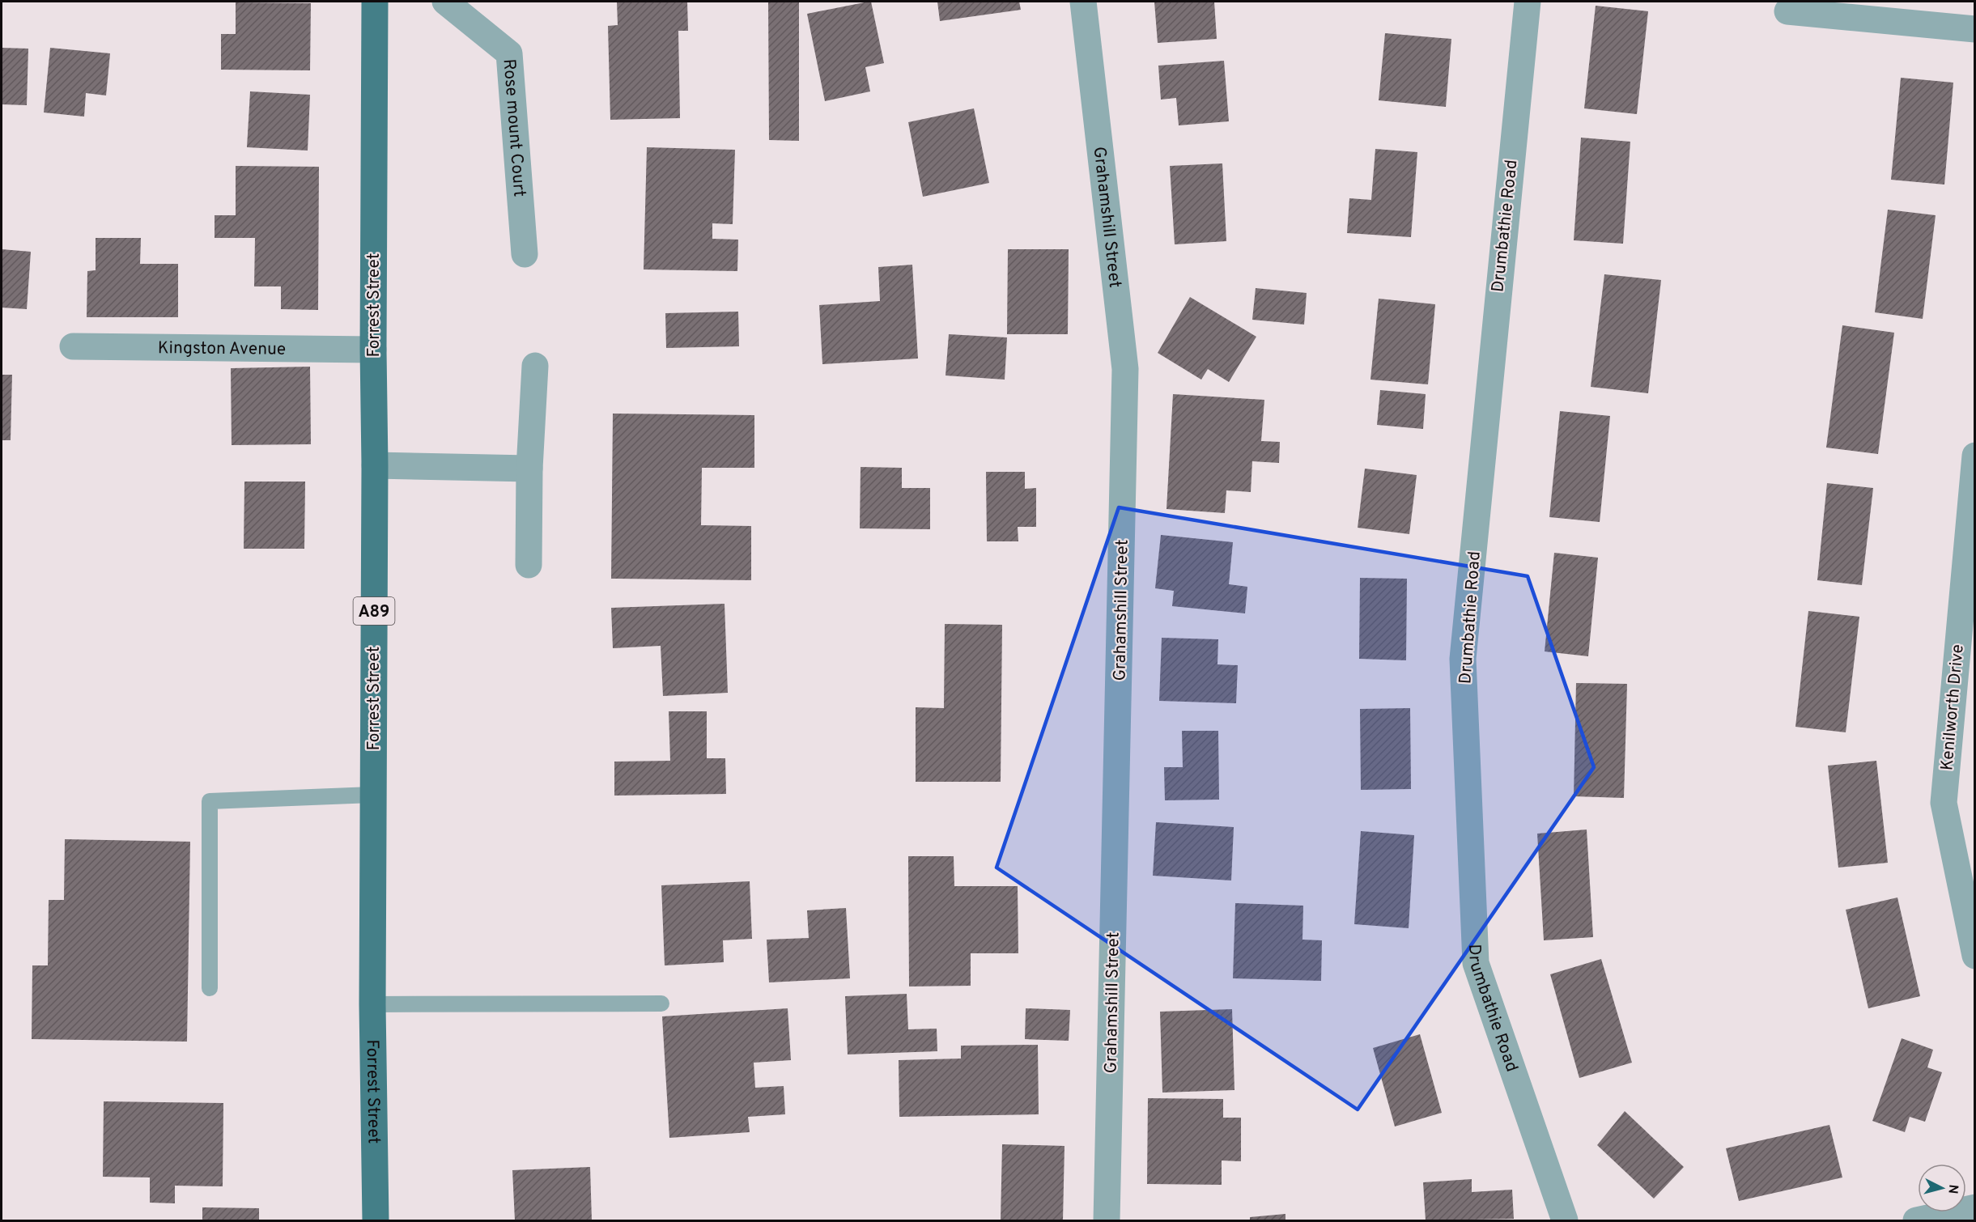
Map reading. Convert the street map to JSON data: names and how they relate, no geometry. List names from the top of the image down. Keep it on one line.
{"streets":{"main road":["Forrest Street","A89"],"street":["Rose mount Court","Grahamshill Street","Drumbathie Road","Kingston Avenue","Kenilworth Drive"]},"crossings":[["Forrest Street","Kingston Avenue"]],"north":"right"}
